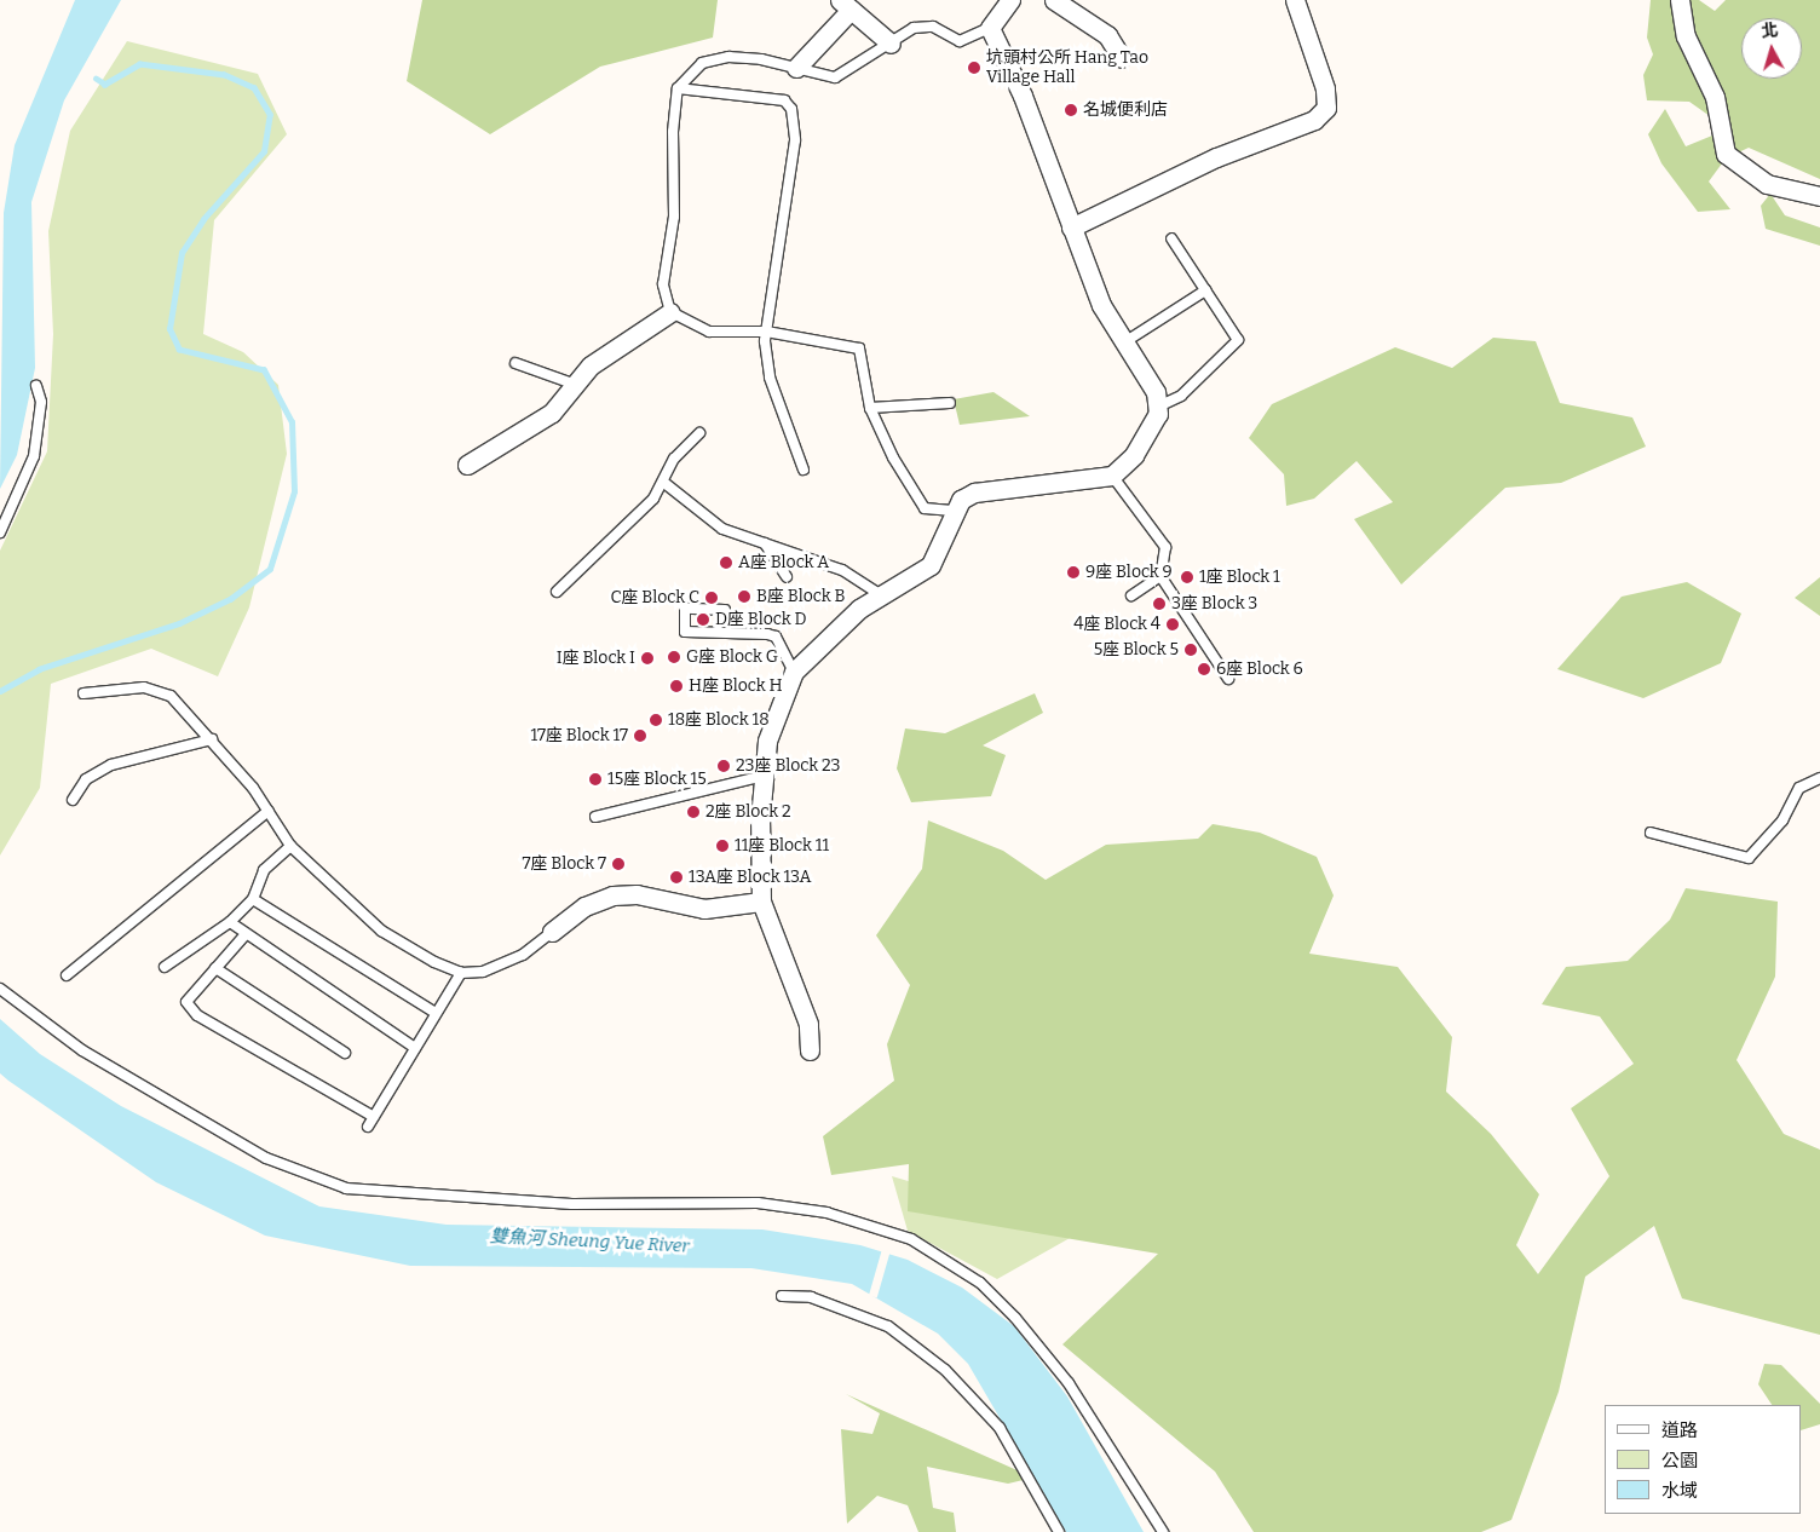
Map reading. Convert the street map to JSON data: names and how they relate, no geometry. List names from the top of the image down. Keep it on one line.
{"water":["雙魚河 Sheung Yue River"],"places":["坑頭村公所 Hang Tao Village Hall","名城便利店","A座 Block A","9座 Block 9","1座 Block 1","B座 Block B","C座 Block C","3座 Block 3","D座 Block D","4座 Block 4","5座 Block 5","G座 Block G","I座 Block I","6座 Block 6","H座 Block H","18座 Block 18","17座 Block 17","23座 Block 23","15座 Block 15","2座 Block 2","11座 Block 11","7座 Block 7","13A座 Block 13A"],"legend":["道路","公園","水域"],"north":"top"}
